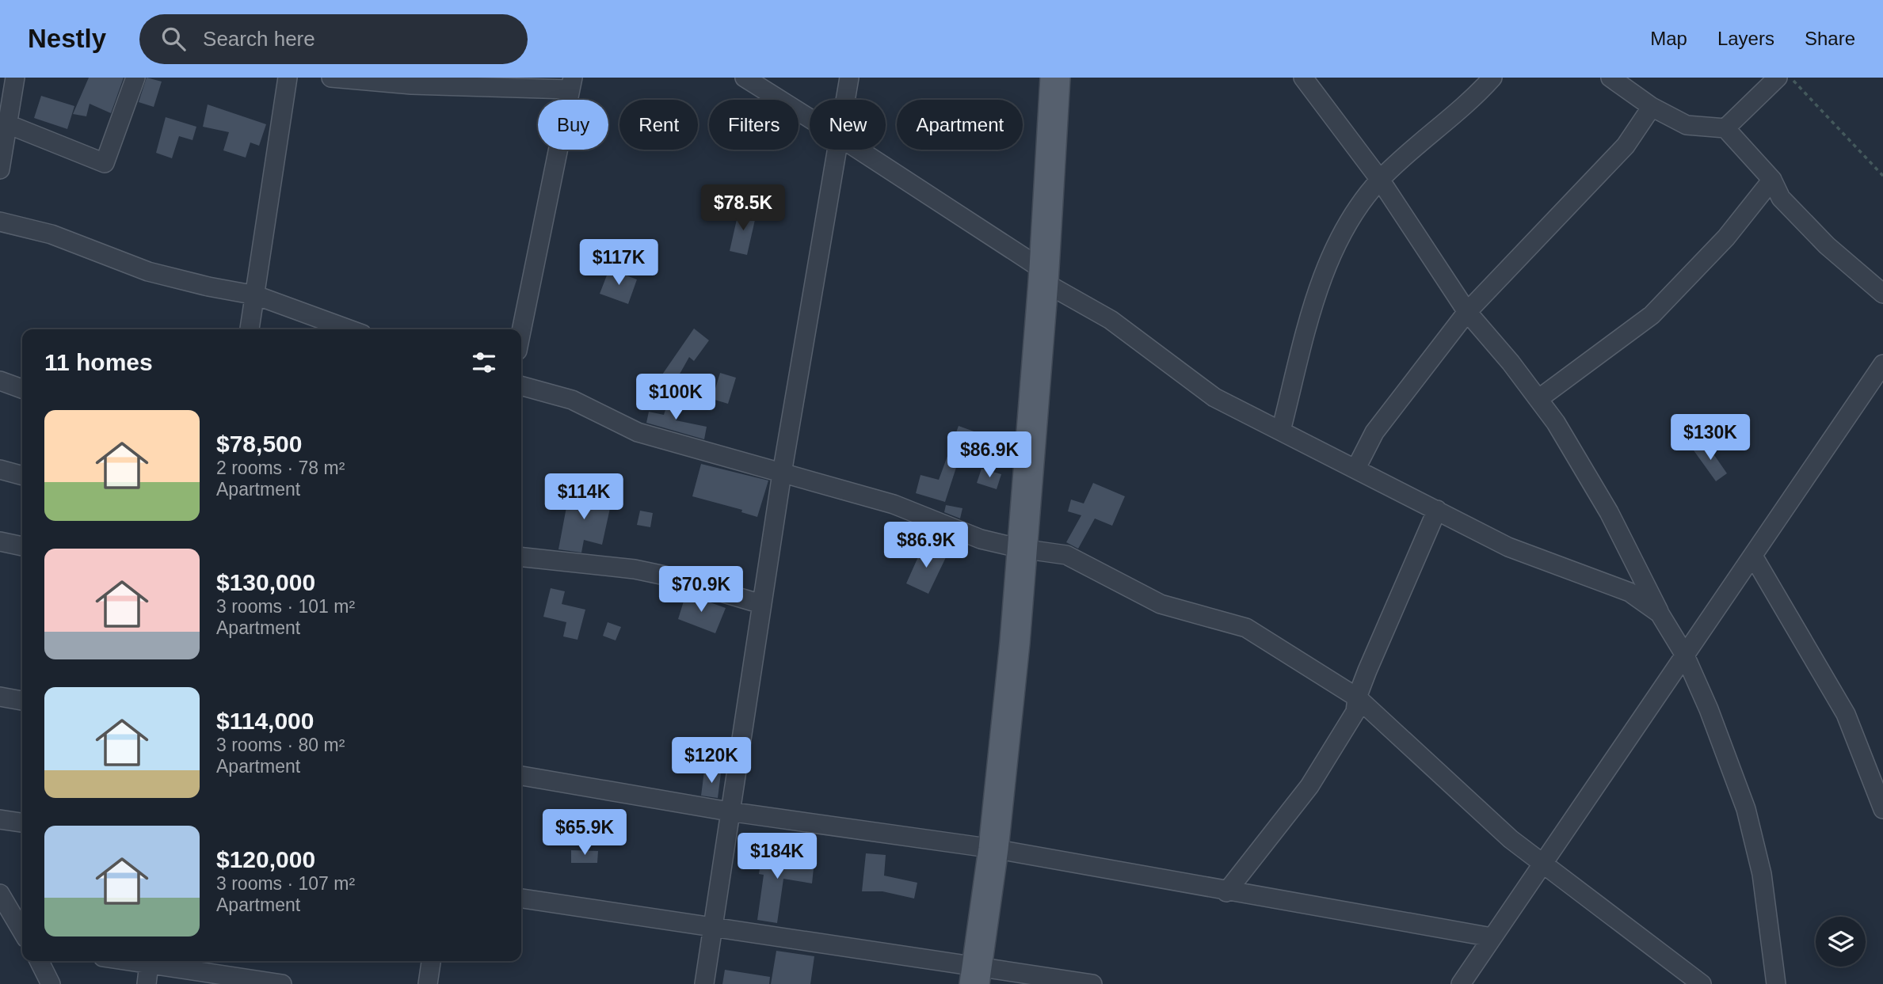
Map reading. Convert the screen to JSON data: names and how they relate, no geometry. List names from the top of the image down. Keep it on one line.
{"page":{"header":"Nestly","search":"Search here","nav":["Map","Layers","Share"],"chip":["Buy","Rent","Filters","New","Apartment"],"price":["$78.5K","$117K","$100K","$130K","$86.9K","$114K","$86.9K","$70.9K","$120K","$65.9K","$184K"],"heading":"11 homes","list":[{"name":"$78,500","note":"2 rooms · 78 m² · Apartment"},{"name":"$130,000","note":"3 rooms · 101 m² · Apartment"},{"name":"$114,000","note":"3 rooms · 80 m² · Apartment"},{"name":"$120,000","note":"3 rooms · 107 m² · Apartment"}]}}
